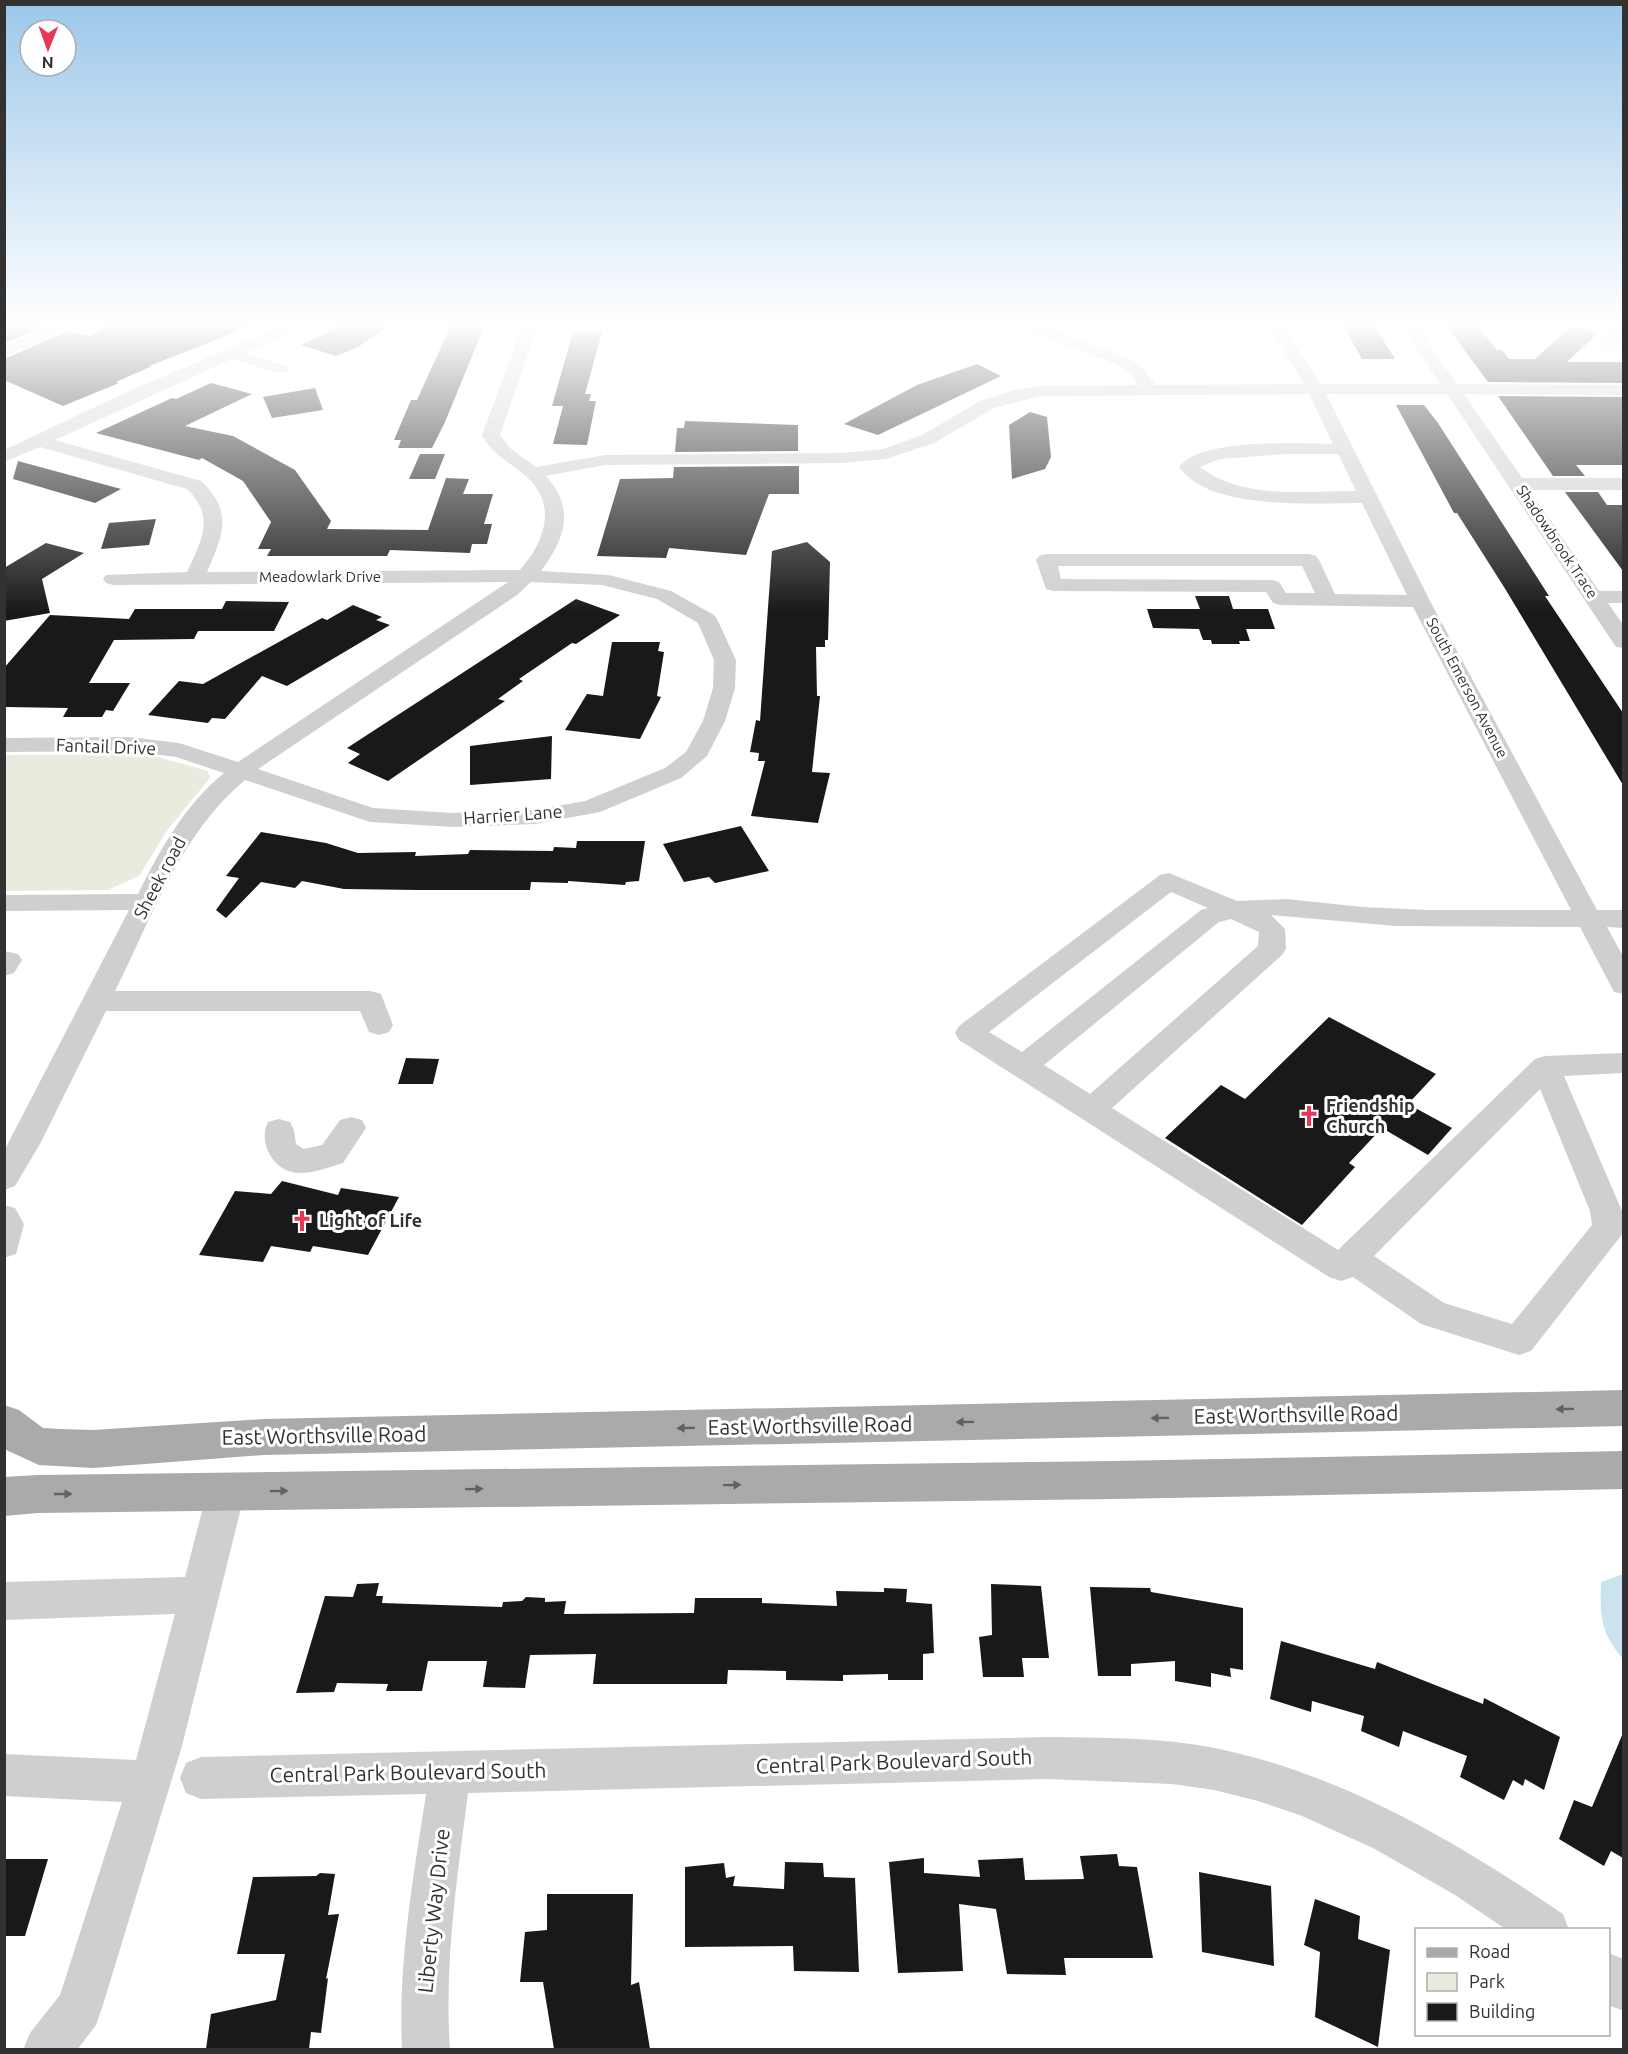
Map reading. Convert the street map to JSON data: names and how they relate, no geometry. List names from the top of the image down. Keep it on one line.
{"streets":{"main road":["East Worthsville Road"],"street":["Shadowbrook Trace","Meadowlark Drive","South Emerson Avenue","Fantail Drive","Harrier Lane","Sheek road","Central Park Boulevard South","Liberty Way Drive"]},"crossings":[["Meadowlark Drive","Harrier Lane"],["Meadowlark Drive","Sheek road"],["Fantail Drive","Harrier Lane"],["Fantail Drive","Sheek road"],["Harrier Lane","Sheek road"],["Central Park Boulevard South","Liberty Way Drive"]],"places":{"church":["Friendship Church","Light of Life"]},"legend":["Road","Park","Building"],"north":"bottom"}
